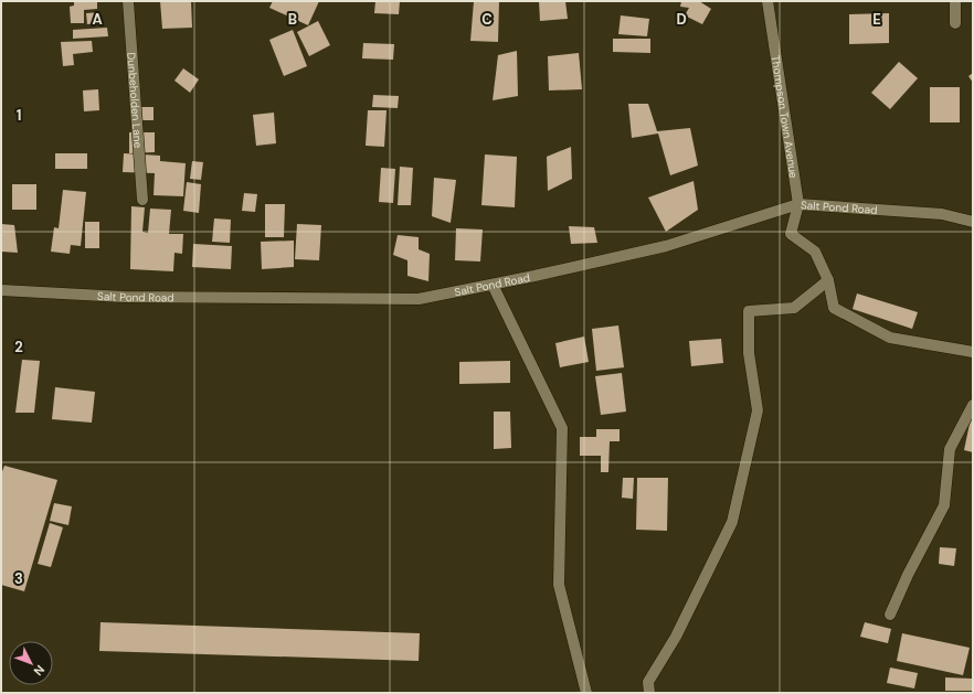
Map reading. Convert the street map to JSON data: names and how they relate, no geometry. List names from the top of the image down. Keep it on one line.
{"streets":{"street":["Dunbeholden Lane","Thompson Town Avenue","Salt Pond Road"]},"crossings":[["Thompson Town Avenue","Salt Pond Road"]],"north":"bottom right","grid":{"columns":["A","B","C","D","E"],"rows":["1","2","3"]}}
